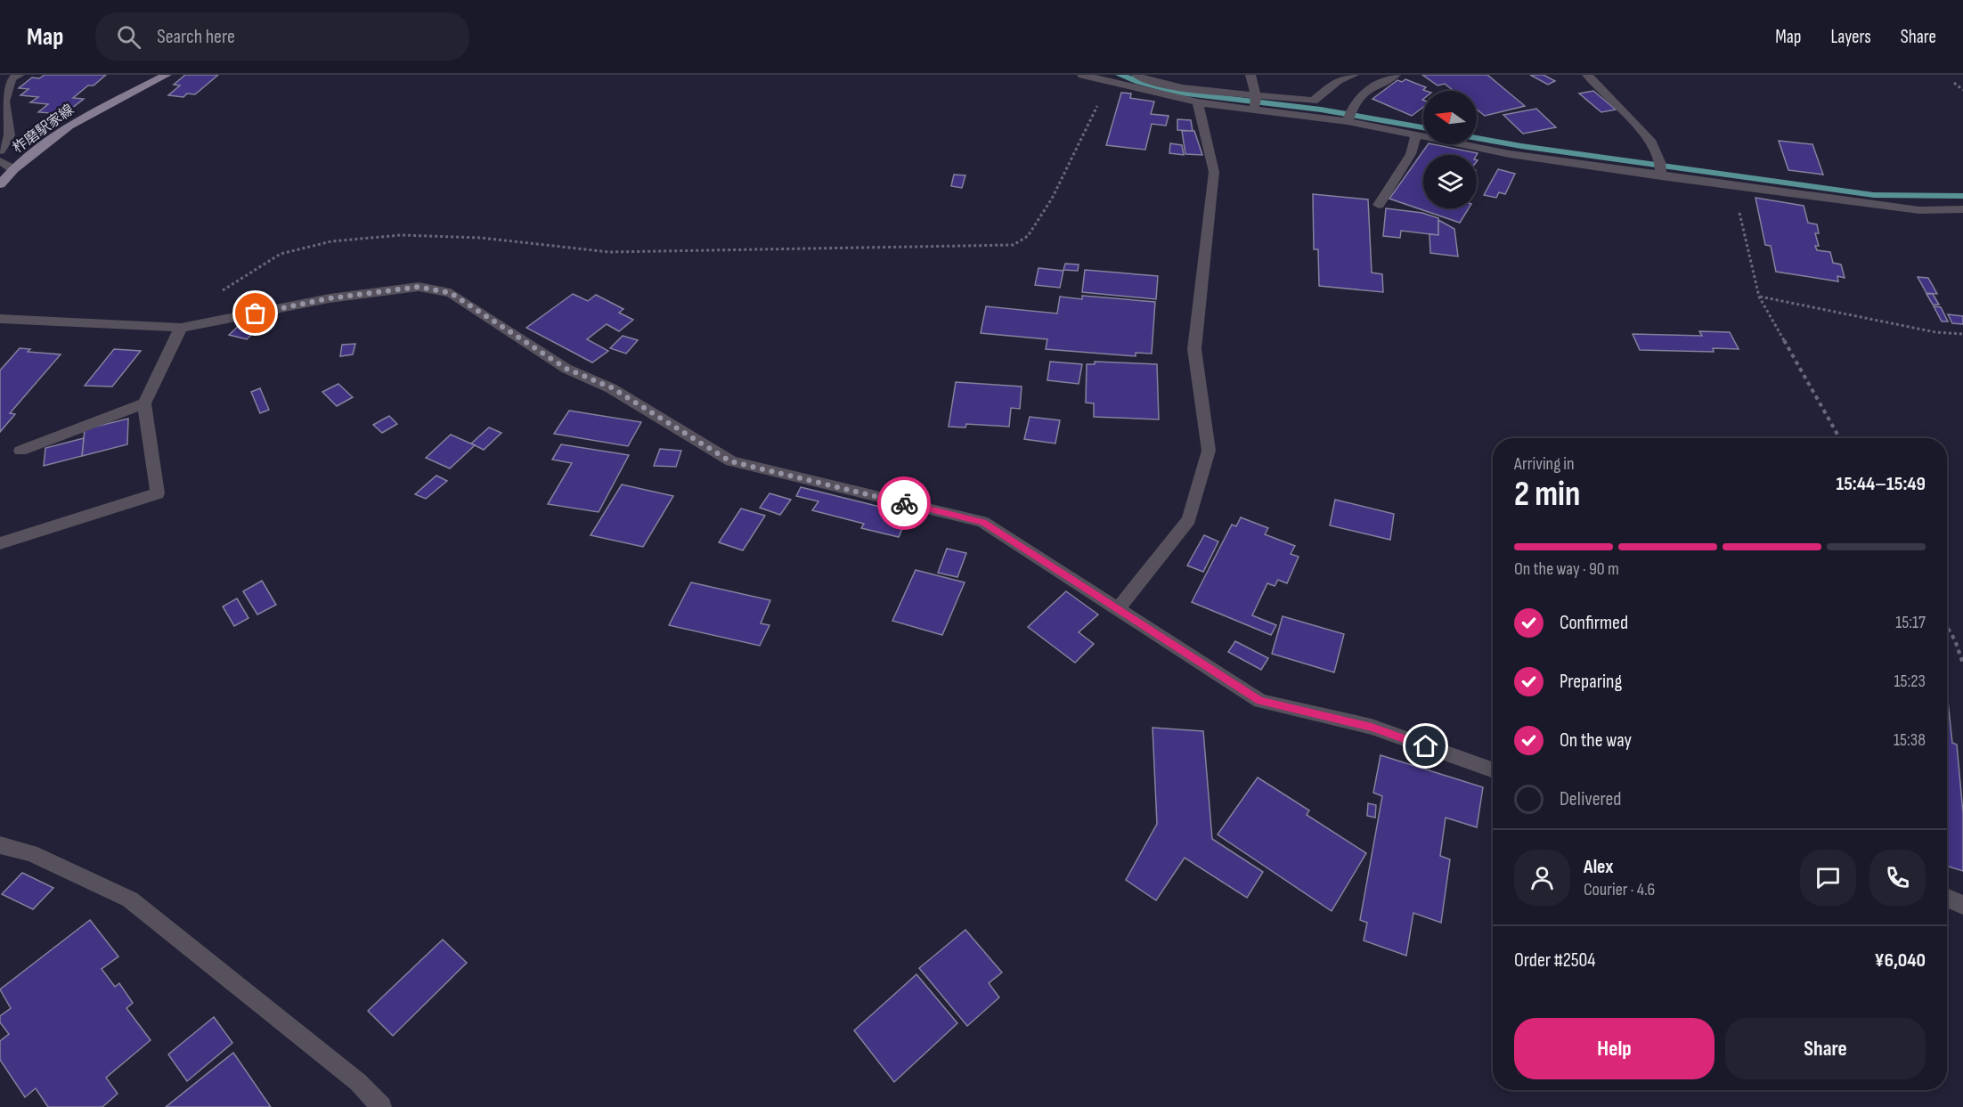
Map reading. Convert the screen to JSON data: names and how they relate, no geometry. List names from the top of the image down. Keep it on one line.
{"streets":{"main road":["柞磨駅家線"]},"north":"left","page":{"header":"Map","search":"Search here","nav":["Map","Layers","Share"],"heading":["2 min","Arriving in","15:44–15:49"],"panel":["Alex","Courier · 4.6","Order #2504","¥6,040"],"bar":"On the way · 90 m","list":[["Confirmed","15:17"],["Preparing","15:23"],["On the way","15:38"],"Delivered"],"buttons":["Help","Share"]}}
